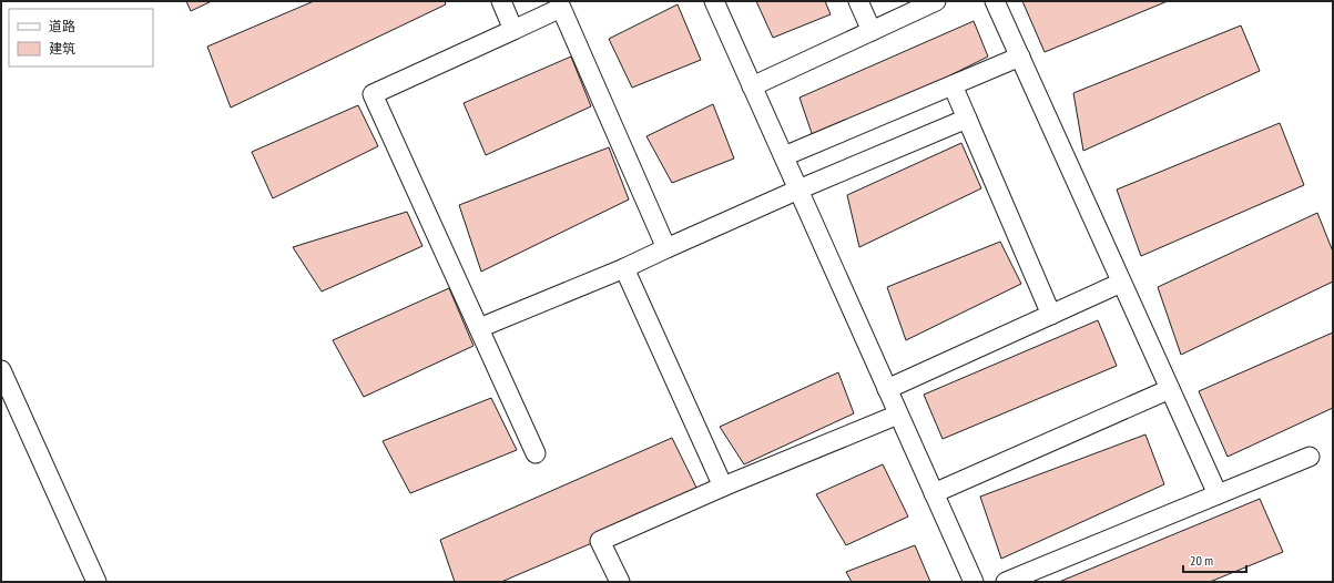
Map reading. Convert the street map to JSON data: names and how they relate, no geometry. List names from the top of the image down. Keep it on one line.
{"legend":["道路","建筑"],"scale_bar":"20 m"}
